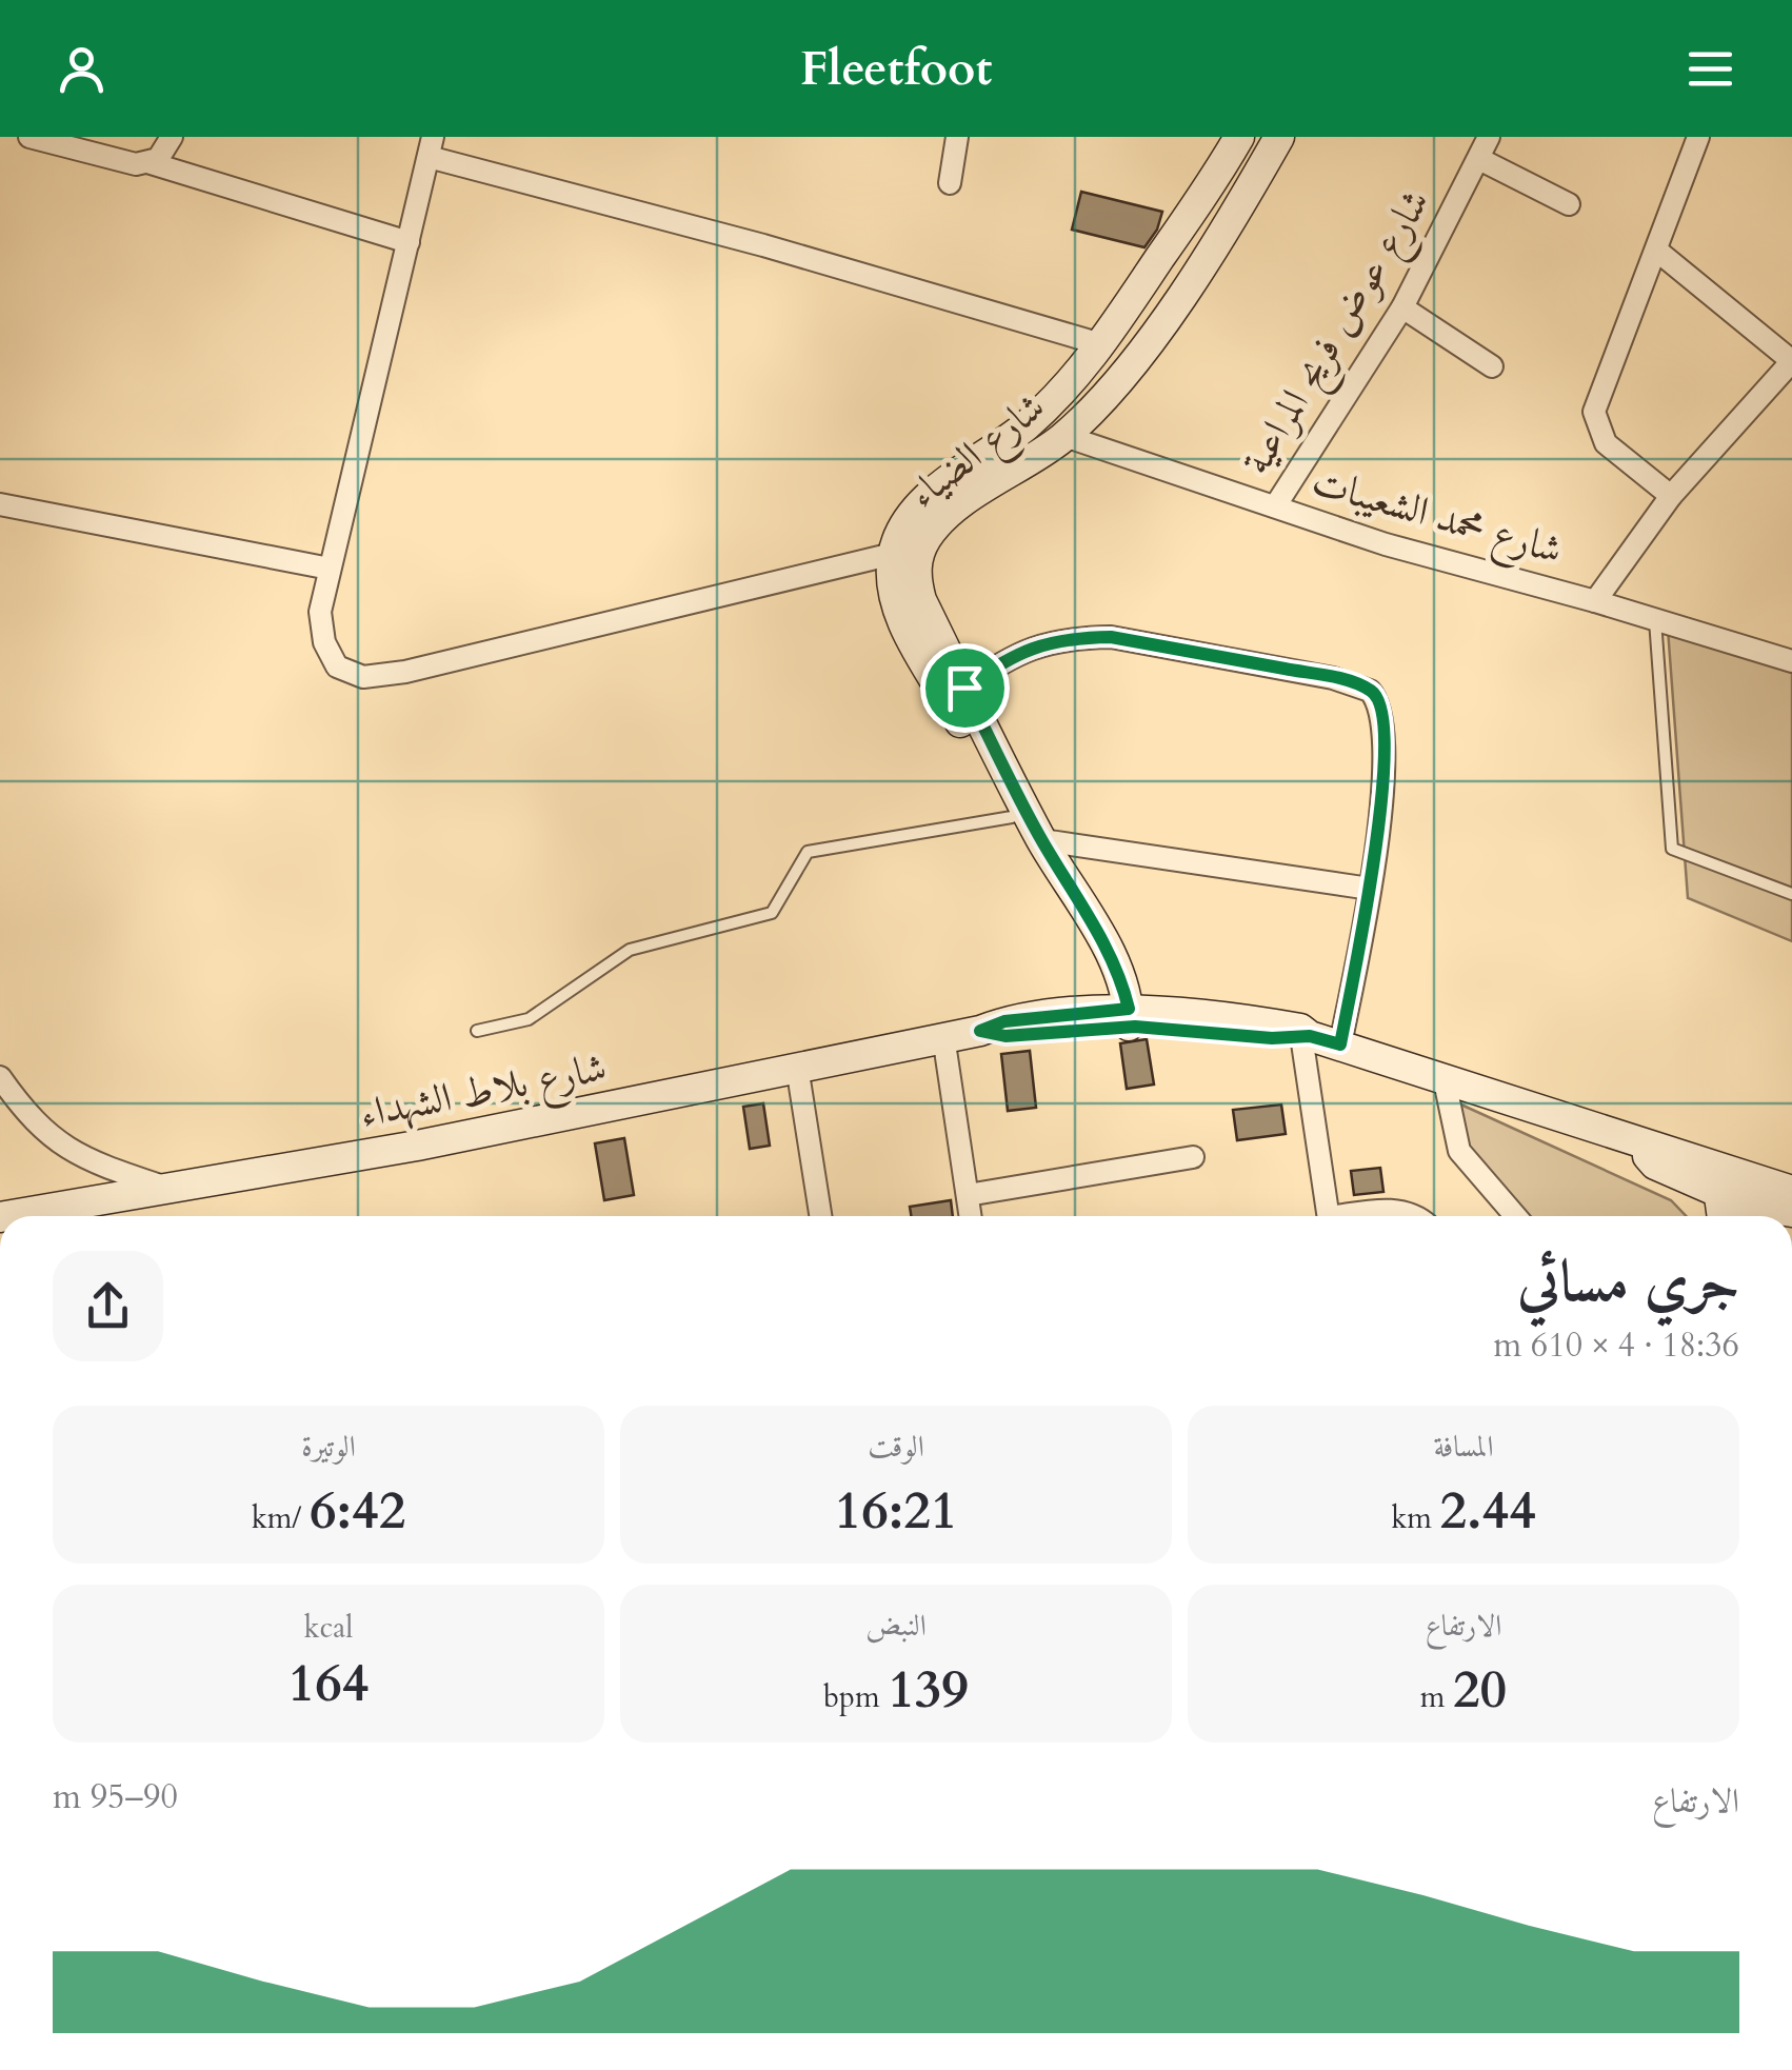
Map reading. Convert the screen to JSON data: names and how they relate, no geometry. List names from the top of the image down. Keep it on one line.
{"streets":{"street":["شارع عوض فريح المراعية","شارع الضياء","شارع محمد الشعيبات","شارع بلاط الشهداء"]},"crossings":[["شارع عوض فريح المراعية","شارع محمد الشعيبات"],["شارع الضياء","شارع محمد الشعيبات"],["شارع الضياء","شارع بلاط الشهداء"]],"page":{"header":"Fleetfoot","heading":["جري مسائي","18:36 · 4 × 610 m"],"stats":[["المسافة","2.44 km"],["الوقت","16:21"],["الوتيرة","6:42 /km"],["الارتفاع","20 m"],["النبض","139 bpm"],["kcal","164"]],"chart":["الارتفاع","90–95 m"]}}
